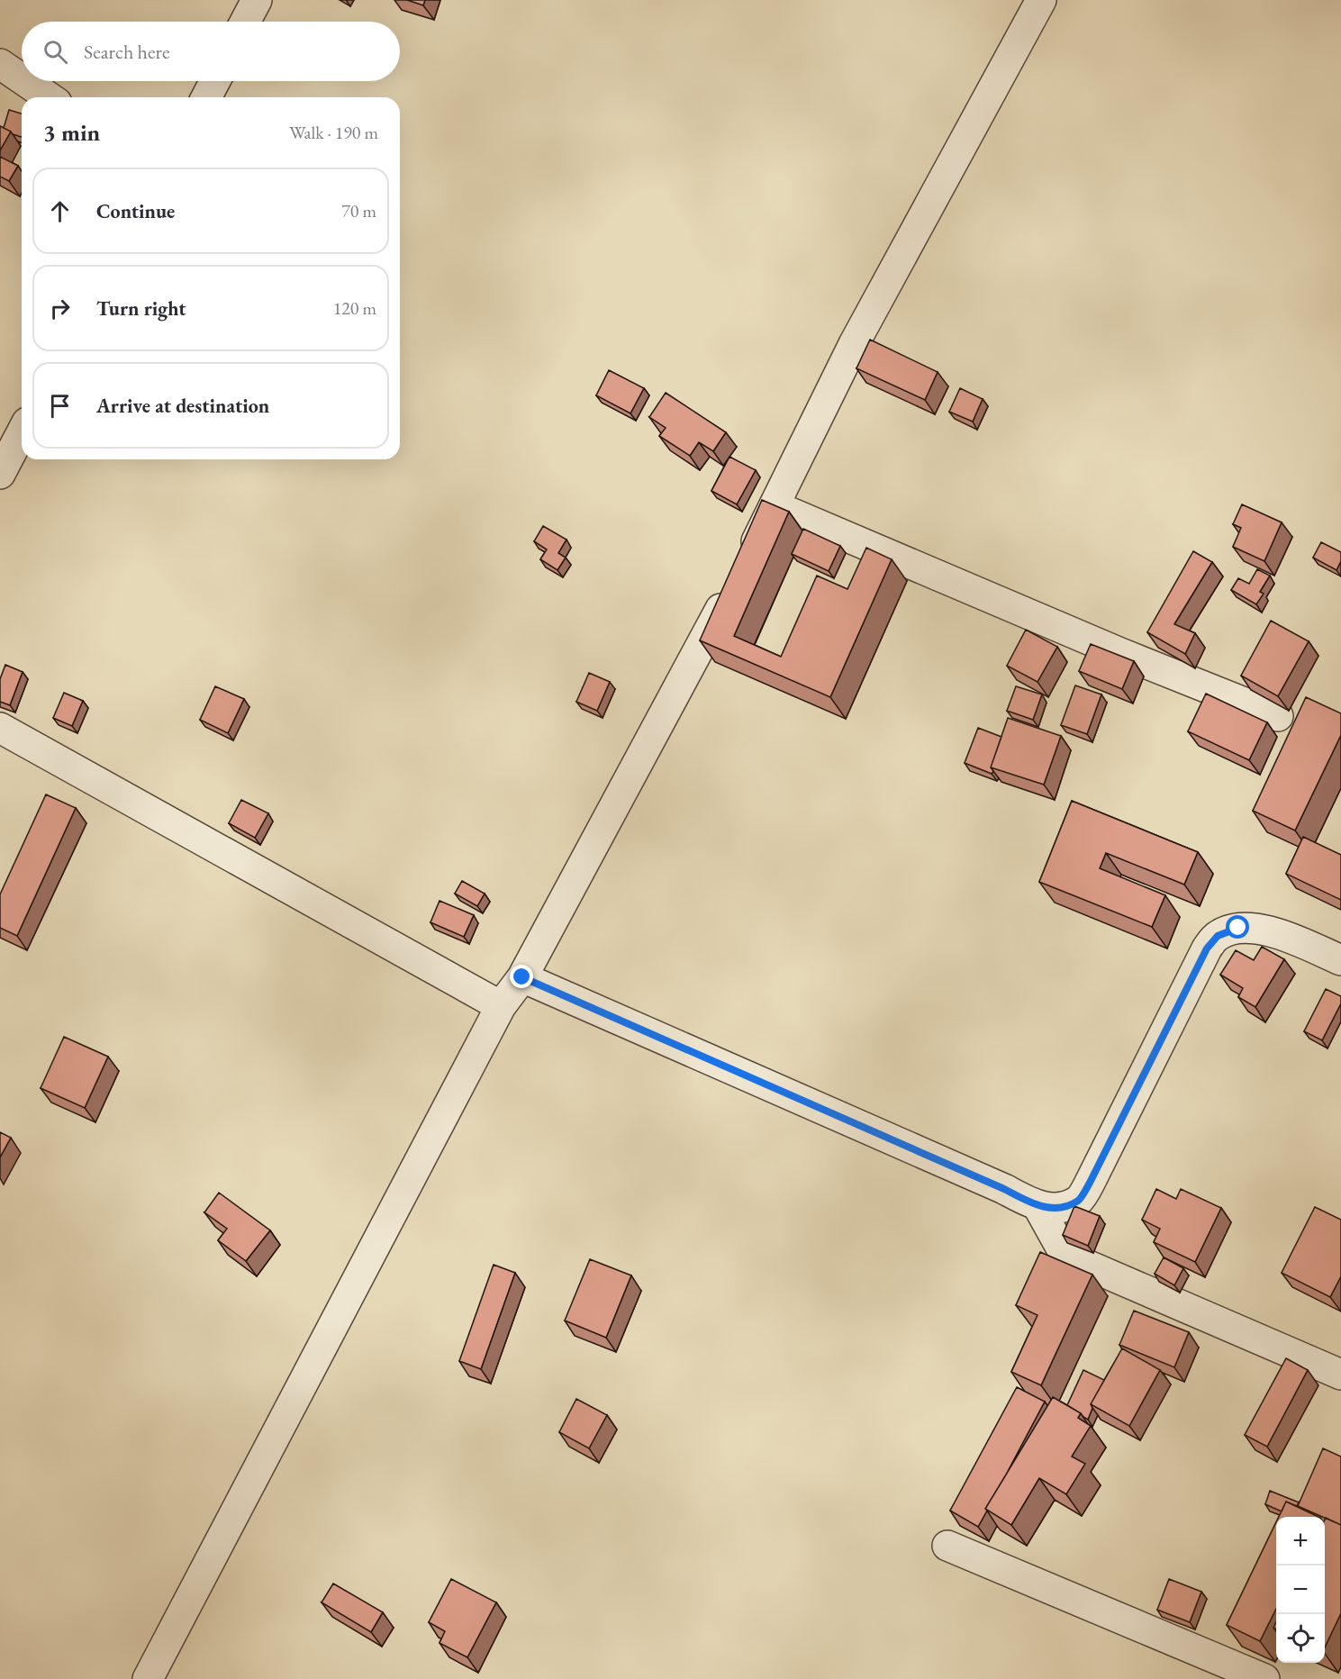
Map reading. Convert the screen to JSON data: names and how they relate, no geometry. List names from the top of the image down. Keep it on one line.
{"page":{"search":"Search here","heading":["3 min","Walk · 190 m"],"list":[["Continue","70 m"],["Turn right","120 m"],"Arrive at destination"],"map_buttons":["+","−"]}}
